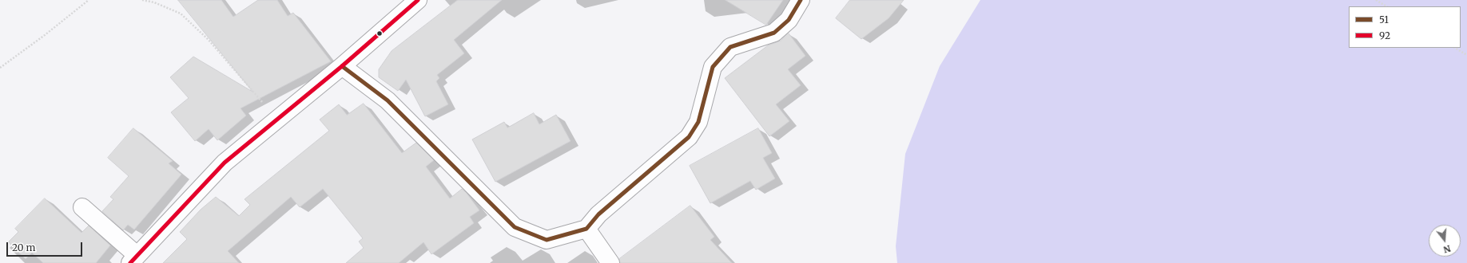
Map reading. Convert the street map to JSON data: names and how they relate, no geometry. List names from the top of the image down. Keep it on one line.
{"lines":["transit line 51","transit line 92"],"legend":["51","92"],"scale_bar":"20 m","north":"bottom"}
